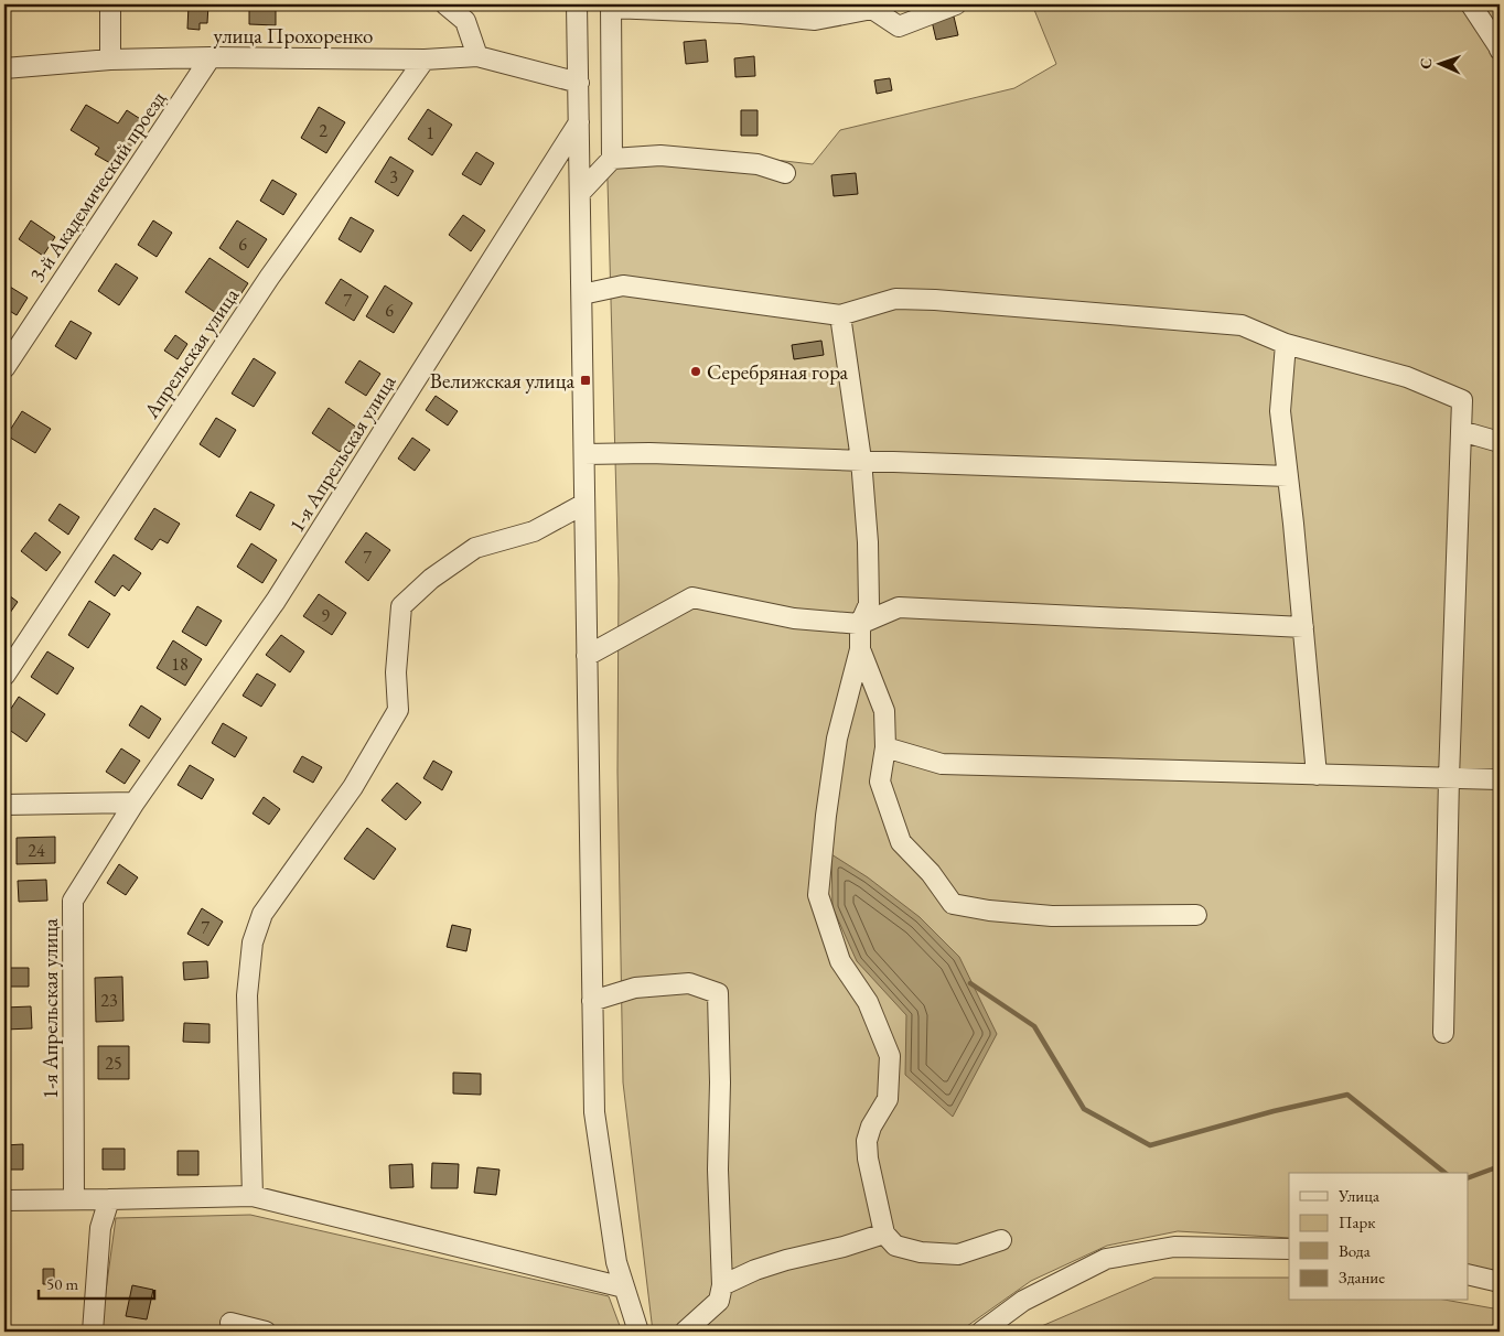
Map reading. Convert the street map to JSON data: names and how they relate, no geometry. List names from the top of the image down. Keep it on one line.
{"streets":{"street":["улица Прохоренко","3-й Академический проезд","Апрельская улица","1-я Апрельская улица"]},"crossings":[["улица Прохоренко","3-й Академический проезд"],["улица Прохоренко","Апрельская улица"]],"places":{"other":["Серебряная гора"],"transit":["Велижская улица"]},"house_numbers":["2","1","3","6","7","6","7","9","18","24","7","23","25"],"legend":["Улица","Парк","Вода","Здание"],"scale_bar":"50 m","north":"left"}
